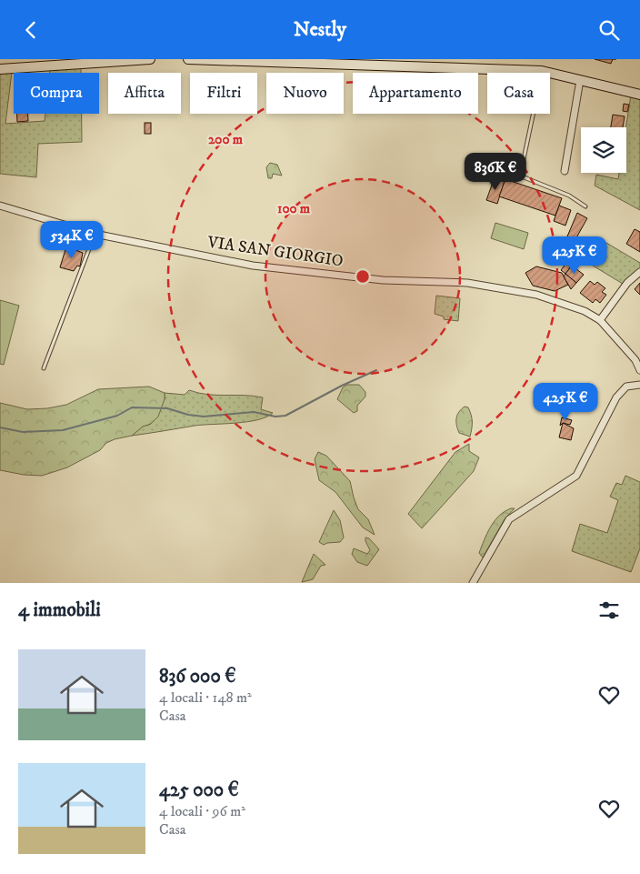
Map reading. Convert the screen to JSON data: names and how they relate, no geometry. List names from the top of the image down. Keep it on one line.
{"streets":{"street":["VIA SAN GIORGIO"]},"page":{"header":"Nestly","chip":["Compra","Affitta","Filtri","Nuovo","Appartamento","Casa"],"price":["836K €","534K €","425K €","425K €"],"heading":"4 immobili","list":[{"name":"836 000 €","note":"4 locali · 148 m² · Casa"},{"name":"425 000 €","note":"4 locali · 96 m² · Casa"}]},"rings":["200 m","100 m"]}
